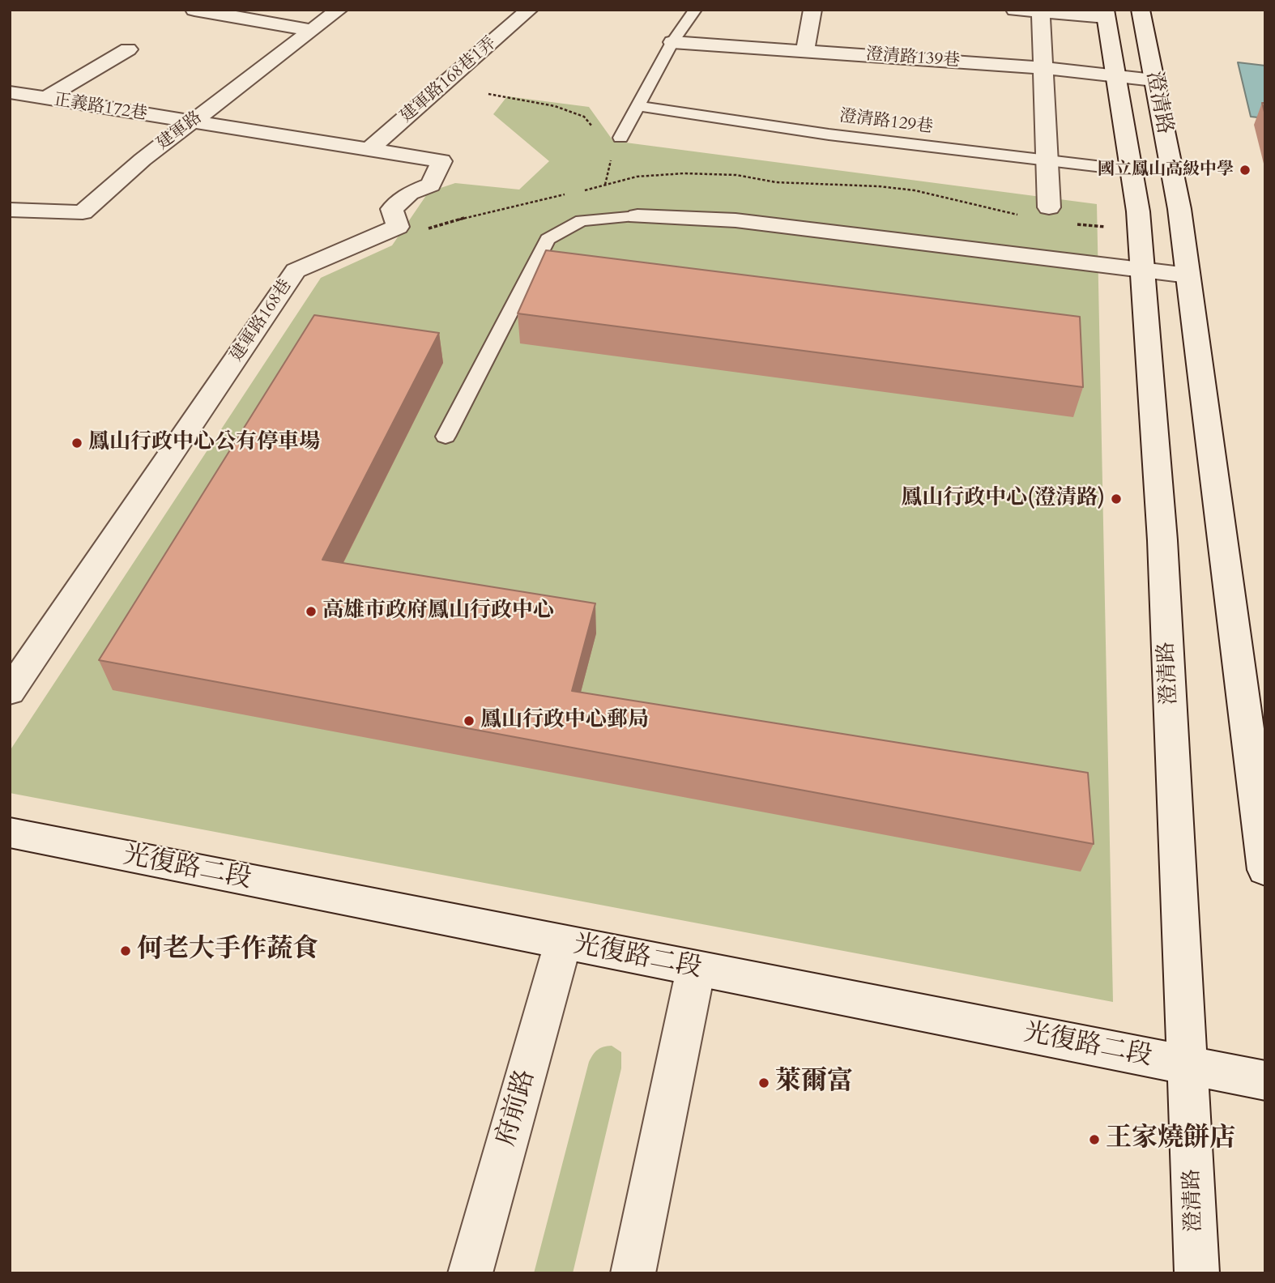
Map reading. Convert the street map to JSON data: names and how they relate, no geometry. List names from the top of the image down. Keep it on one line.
{"streets":{"street":["澄清路139巷","建軍路168巷1弄","澄清路","正義路172巷","建軍路","建軍路168巷","光復路二段","府前路"],"lane":["澄清路129巷"]},"crossings":[["澄清路139巷","澄清路"],["建軍路168巷1弄","建軍路168巷"],["澄清路","澄清路129巷"],["澄清路","光復路二段"],["正義路172巷","建軍路"],["正義路172巷","建軍路168巷"],["建軍路","建軍路168巷"],["光復路二段","府前路"]],"places":["國立鳳山高級中學","鳳山行政中心公有停車場","鳳山行政中心(澄清路)","高雄市政府鳳山行政中心","鳳山行政中心郵局","何老大手作蔬食","萊爾富","王家燒餅店"]}
